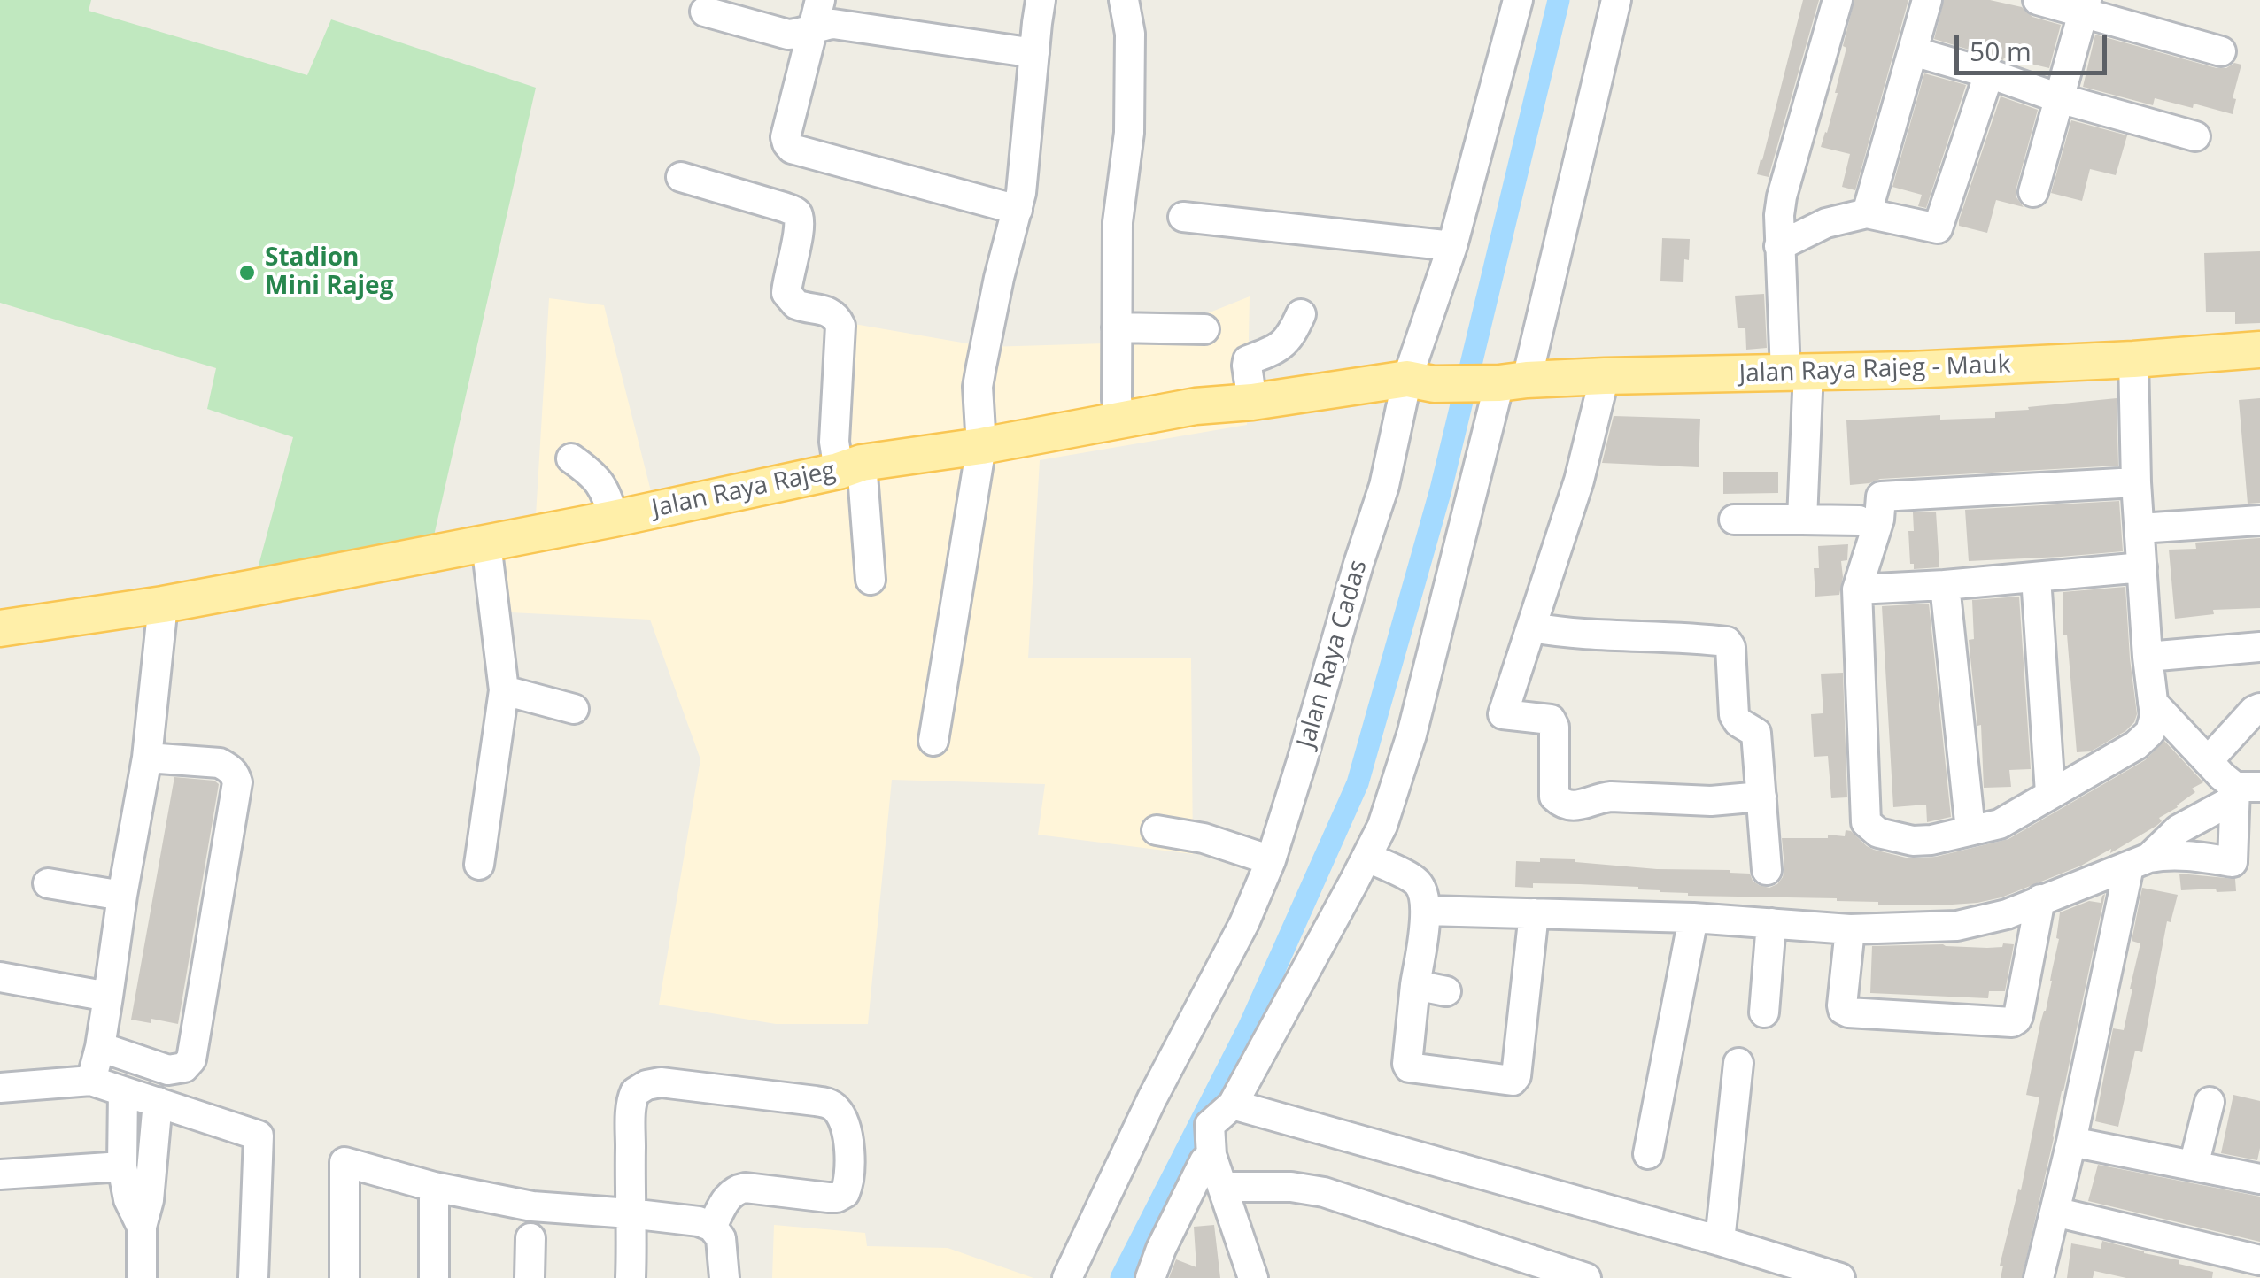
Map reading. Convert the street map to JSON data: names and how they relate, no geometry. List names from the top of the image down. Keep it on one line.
{"streets":{"main road":["Jalan Raya Rajeg - Mauk","Jalan Raya Rajeg"],"street":["Jalan Raya Cadas"]},"crossings":[["Jalan Raya Rajeg - Mauk","Jalan Raya Rajeg"],["Jalan Raya Rajeg","Jalan Raya Cadas"]],"places":["Stadion Mini Rajeg"],"scale_bar":"50 m"}
